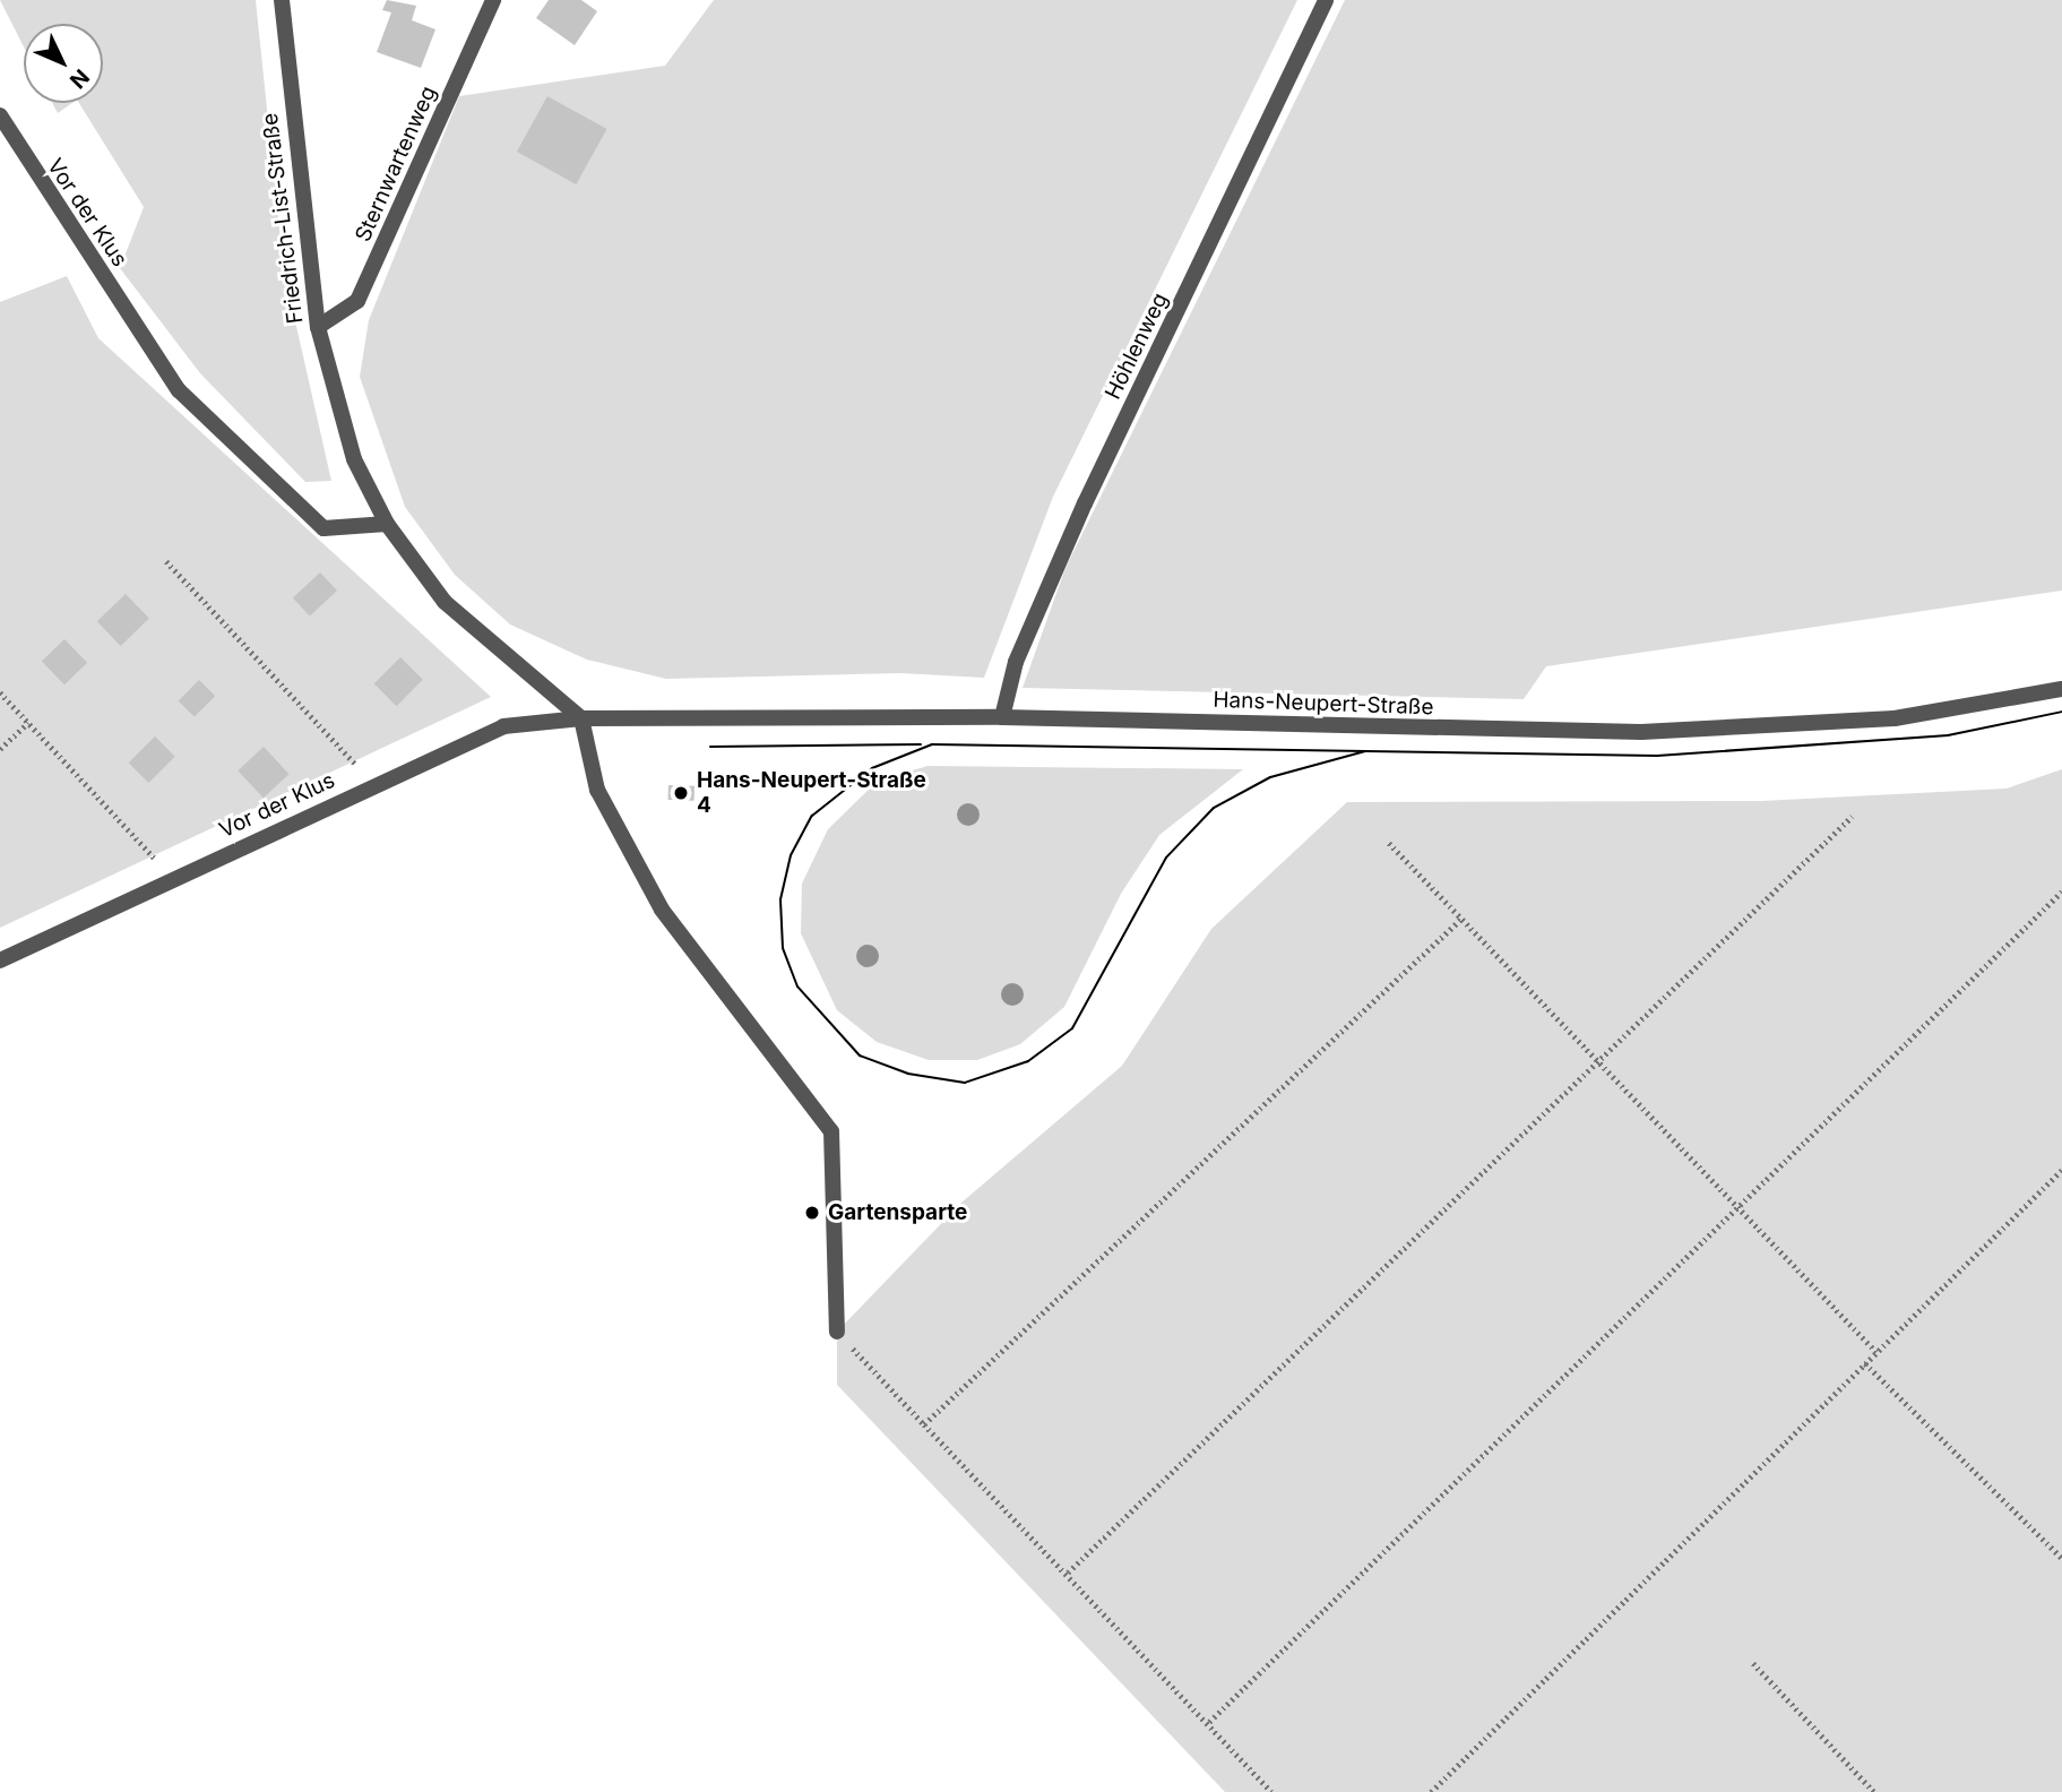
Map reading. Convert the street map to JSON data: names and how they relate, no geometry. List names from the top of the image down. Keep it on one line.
{"streets":{"street":["Sternwartenweg","Vor der Klus","Friedrich-List-Straße","Höhlenweg","Hans-Neupert-Straße"]},"crossings":[["Sternwartenweg","Friedrich-List-Straße"],["Vor der Klus","Friedrich-List-Straße"],["Vor der Klus","Hans-Neupert-Straße"],["Friedrich-List-Straße","Hans-Neupert-Straße"],["Höhlenweg","Hans-Neupert-Straße"]],"places":["Hans-Neupert-Straße 4","Gartensparte"],"north":"bottom right"}
